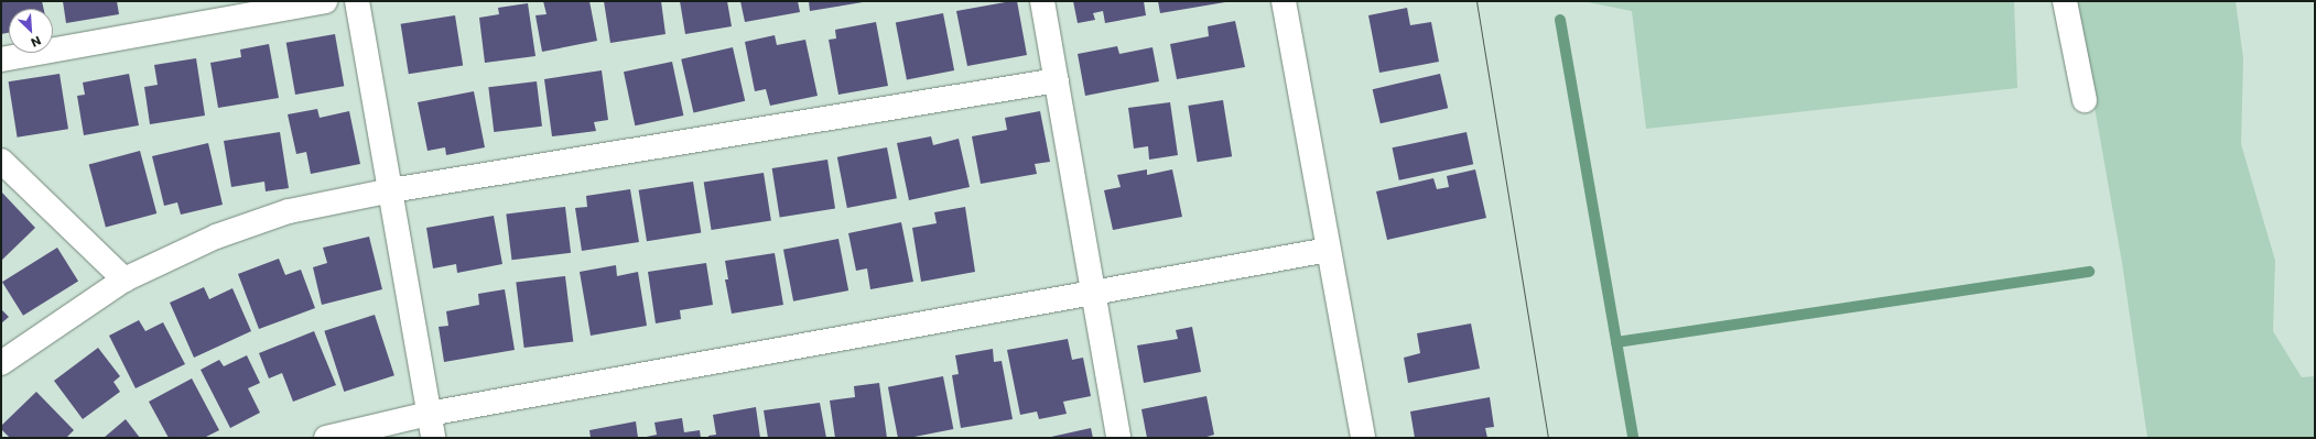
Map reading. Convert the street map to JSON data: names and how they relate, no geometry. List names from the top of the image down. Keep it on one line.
{"north":"bottom right"}
